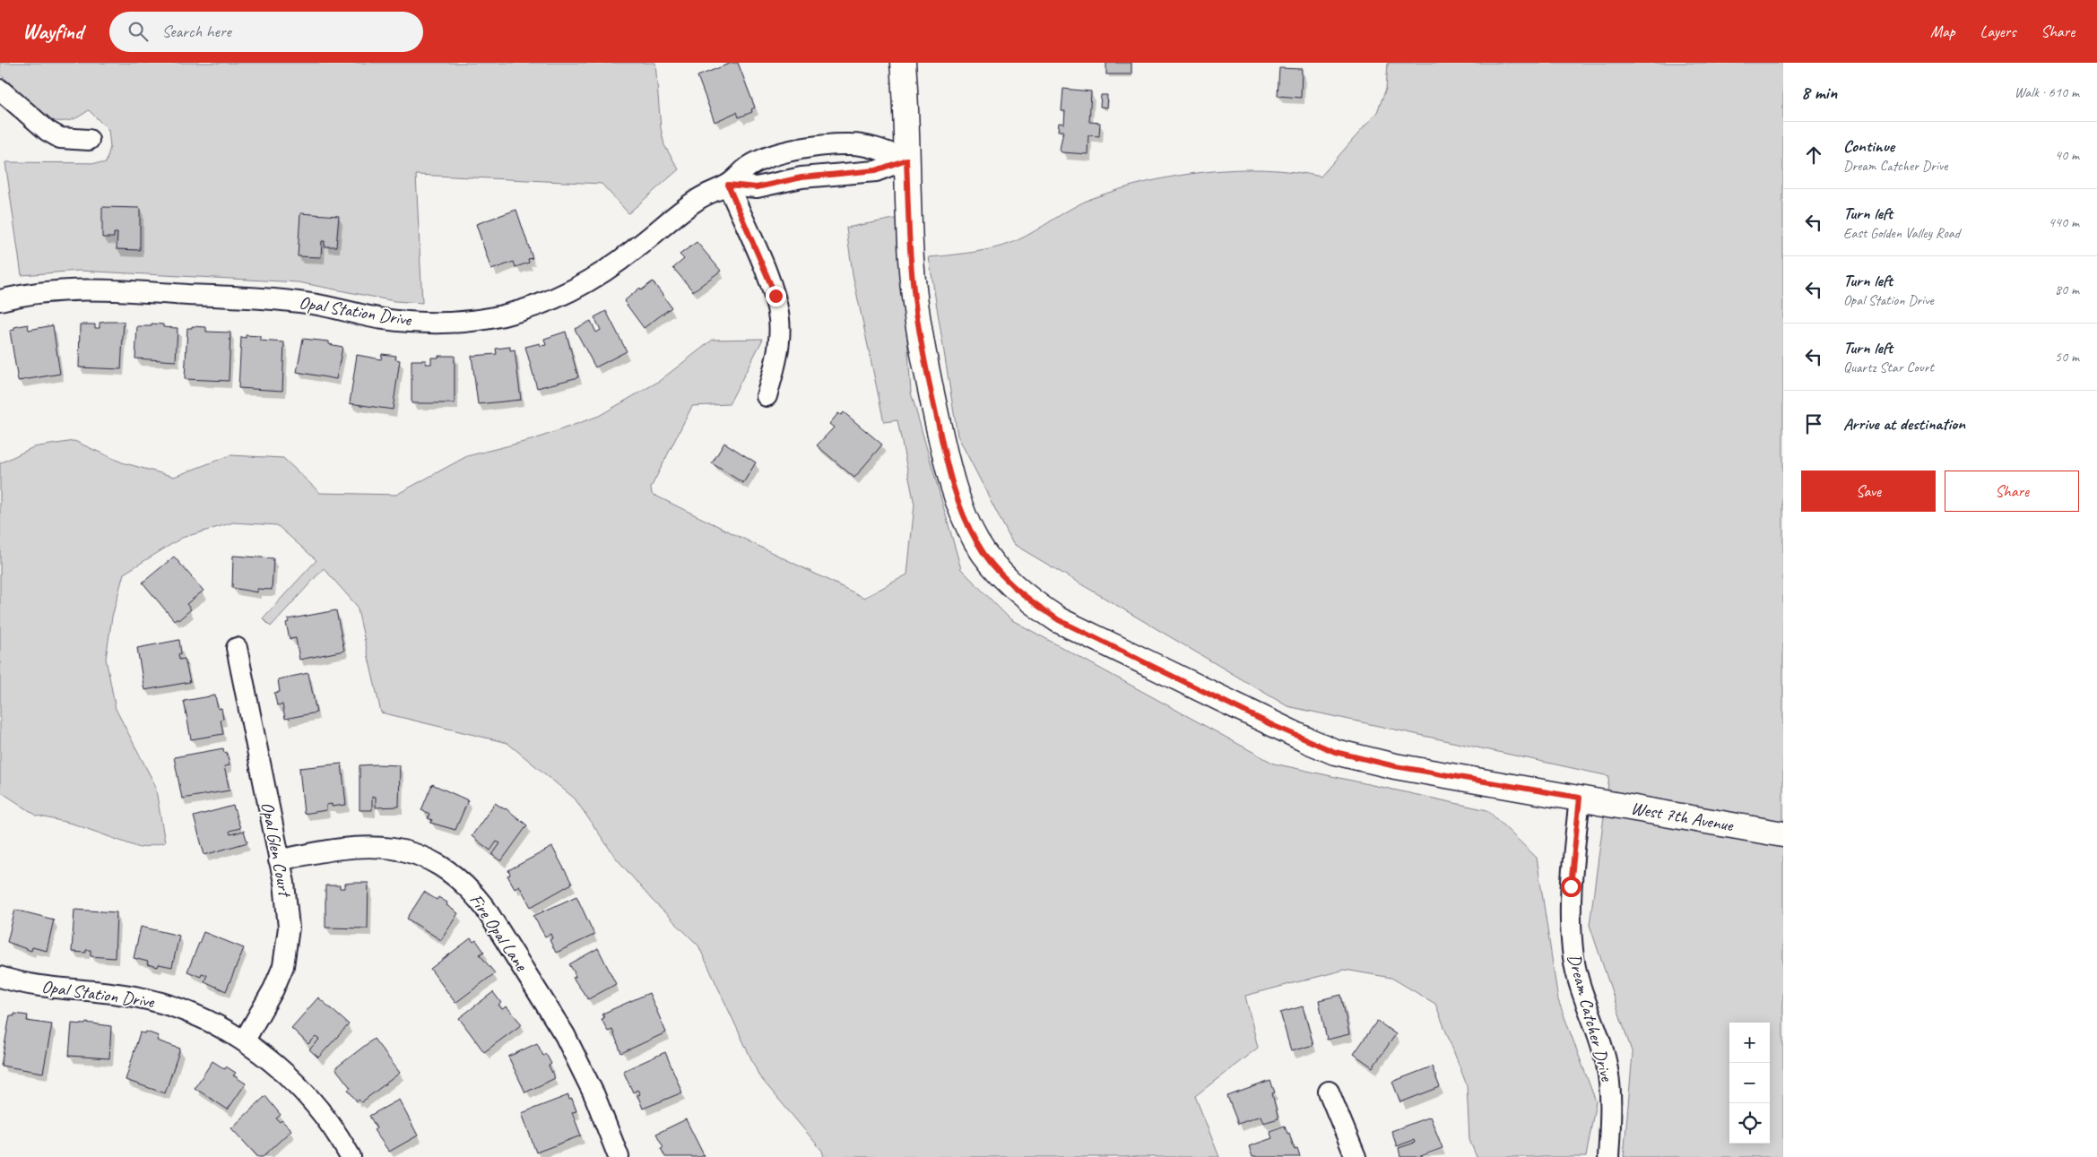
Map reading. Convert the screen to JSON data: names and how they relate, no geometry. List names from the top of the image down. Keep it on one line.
{"streets":{"main road":["West 7th Avenue"],"street":["Opal Station Drive","Opal Glen Court","Fire Opal Lane","Dream Catcher Drive"]},"crossings":[["Opal Station Drive","West 7th Avenue"],["Opal Station Drive","Opal Glen Court"],["West 7th Avenue","Dream Catcher Drive"],["Opal Glen Court","Fire Opal Lane"]],"page":{"header":"Wayfind","search":"Search here","nav":["Map","Layers","Share"],"heading":["8 min","Walk · 610 m"],"list":[["Continue","Dream Catcher Drive","40 m"],["Turn left","East Golden Valley Road","440 m"],["Turn left","Opal Station Drive","80 m"],["Turn left","Quartz Star Court","50 m"],"Arrive at destination"],"buttons":["Save","Share"],"map_buttons":["+","−"]}}
